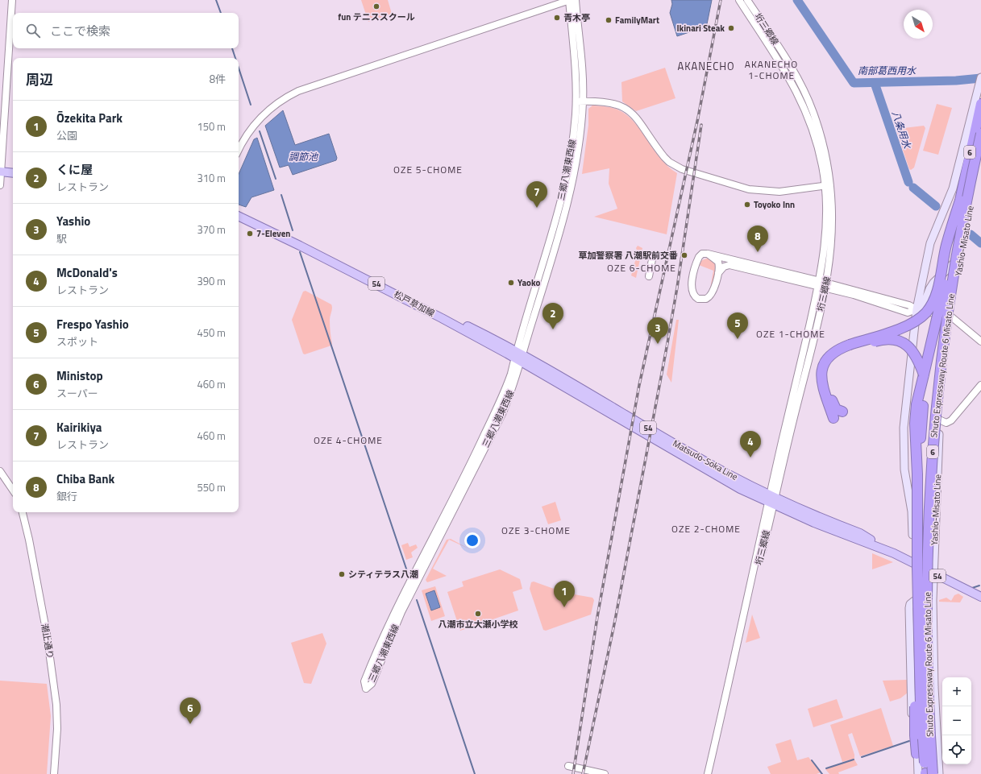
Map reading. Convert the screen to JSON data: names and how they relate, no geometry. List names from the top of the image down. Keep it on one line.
{"streets":{"highway":["6","Shuto Expressway Route 6 Misato Line"],"main road":["Yashio-Misato Line","54","松戸草加線","Matsudo-Soka Line"],"street":["垳三郷線","三郷八潮東西線","潮止通り"]},"crossings":[["垳三郷線","Matsudo-Soka Line"],["三郷八潮東西線","松戸草加線"],["三郷八潮東西線","Matsudo-Soka Line"],["Yashio-Misato Line","Shuto Expressway Route 6 Misato Line"],["Yashio-Misato Line","Matsudo-Soka Line"],["松戸草加線","Matsudo-Soka Line"],["Shuto Expressway Route 6 Misato Line","Matsudo-Soka Line"]],"districts":["AKANECHO 1-CHOME","AKANECHO","OZE 5-CHOME","OZE 6-CHOME","OZE 1-CHOME","OZE 4-CHOME","OZE 2-CHOME","OZE 3-CHOME"],"water":["南部葛西用水","八条用水","調節池"],"places":["fun テニススクール","青木亭","FamilyMart","Ikinari Steak","Toyoko Inn","7-Eleven","草加警察署 八潮駅前交番","Yaoko","シティテラス八潮","八潮市立大瀬小学校"],"north":"bottom right","page":{"search":"ここで検索","heading":["周辺","8件"],"list":[{"mark":"1","name":"Ōzekita Park","note":"公園","value":"150 m"},{"mark":"2","name":"くに屋","note":"レストラン","value":"310 m"},{"mark":"3","name":"Yashio","note":"駅","value":"370 m"},{"mark":"4","name":"McDonald's","note":"レストラン","value":"390 m"},{"mark":"5","name":"Frespo Yashio","note":"スポット","value":"450 m"},{"mark":"6","name":"Ministop","note":"スーパー","value":"460 m"},{"mark":"7","name":"Kairikiya","note":"レストラン","value":"460 m"},{"mark":"8","name":"Chiba Bank","note":"銀行","value":"550 m"}],"pins":["7","8","2","5","3","4","1","6"],"map_buttons":["+","−"]}}
